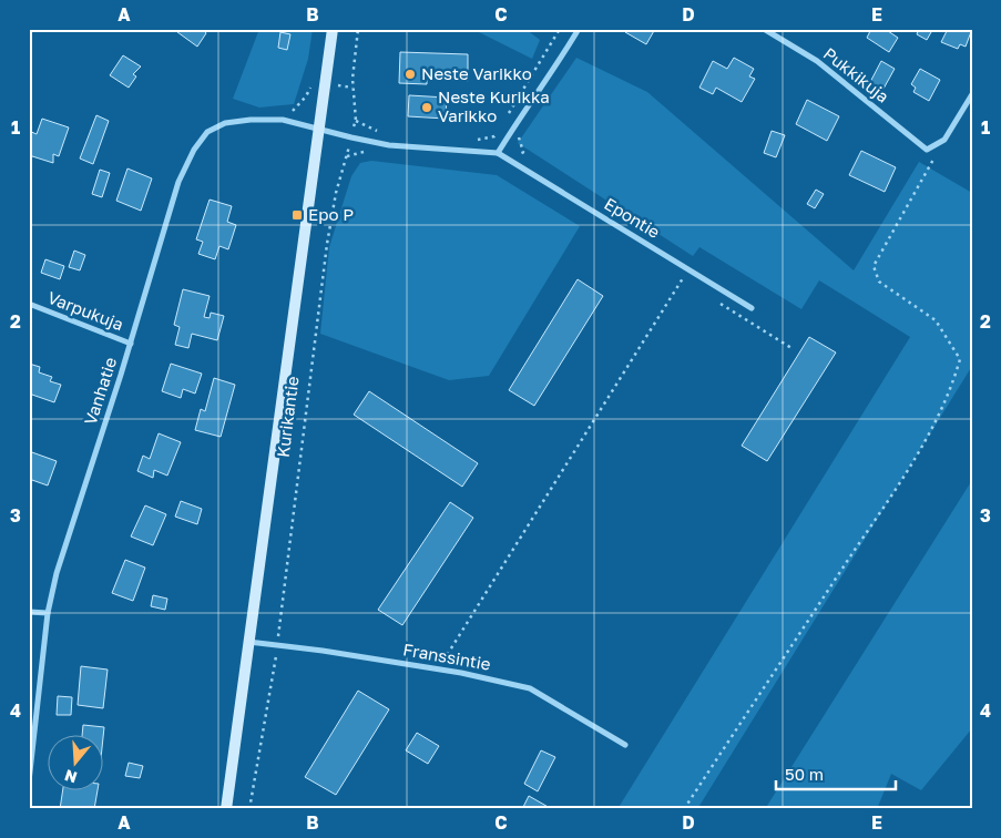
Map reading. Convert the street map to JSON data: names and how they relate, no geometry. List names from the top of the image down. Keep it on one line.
{"streets":{"street":["Pukkikuja","Epontie","Varpukuja","Vanhatie","Kurikantie","Franssintie"]},"crossings":[["Epontie","Vanhatie"],["Varpukuja","Vanhatie"],["Vanhatie","Kurikantie"],["Kurikantie","Franssintie"]],"places":{"other":["Neste Varikko","Neste Kurikka Varikko"],"transit":["Epo P"]},"scale_bar":"50 m","north":"bottom","grid":{"columns":["A","B","C","D","E"],"rows":["1","2","3","4"]}}
